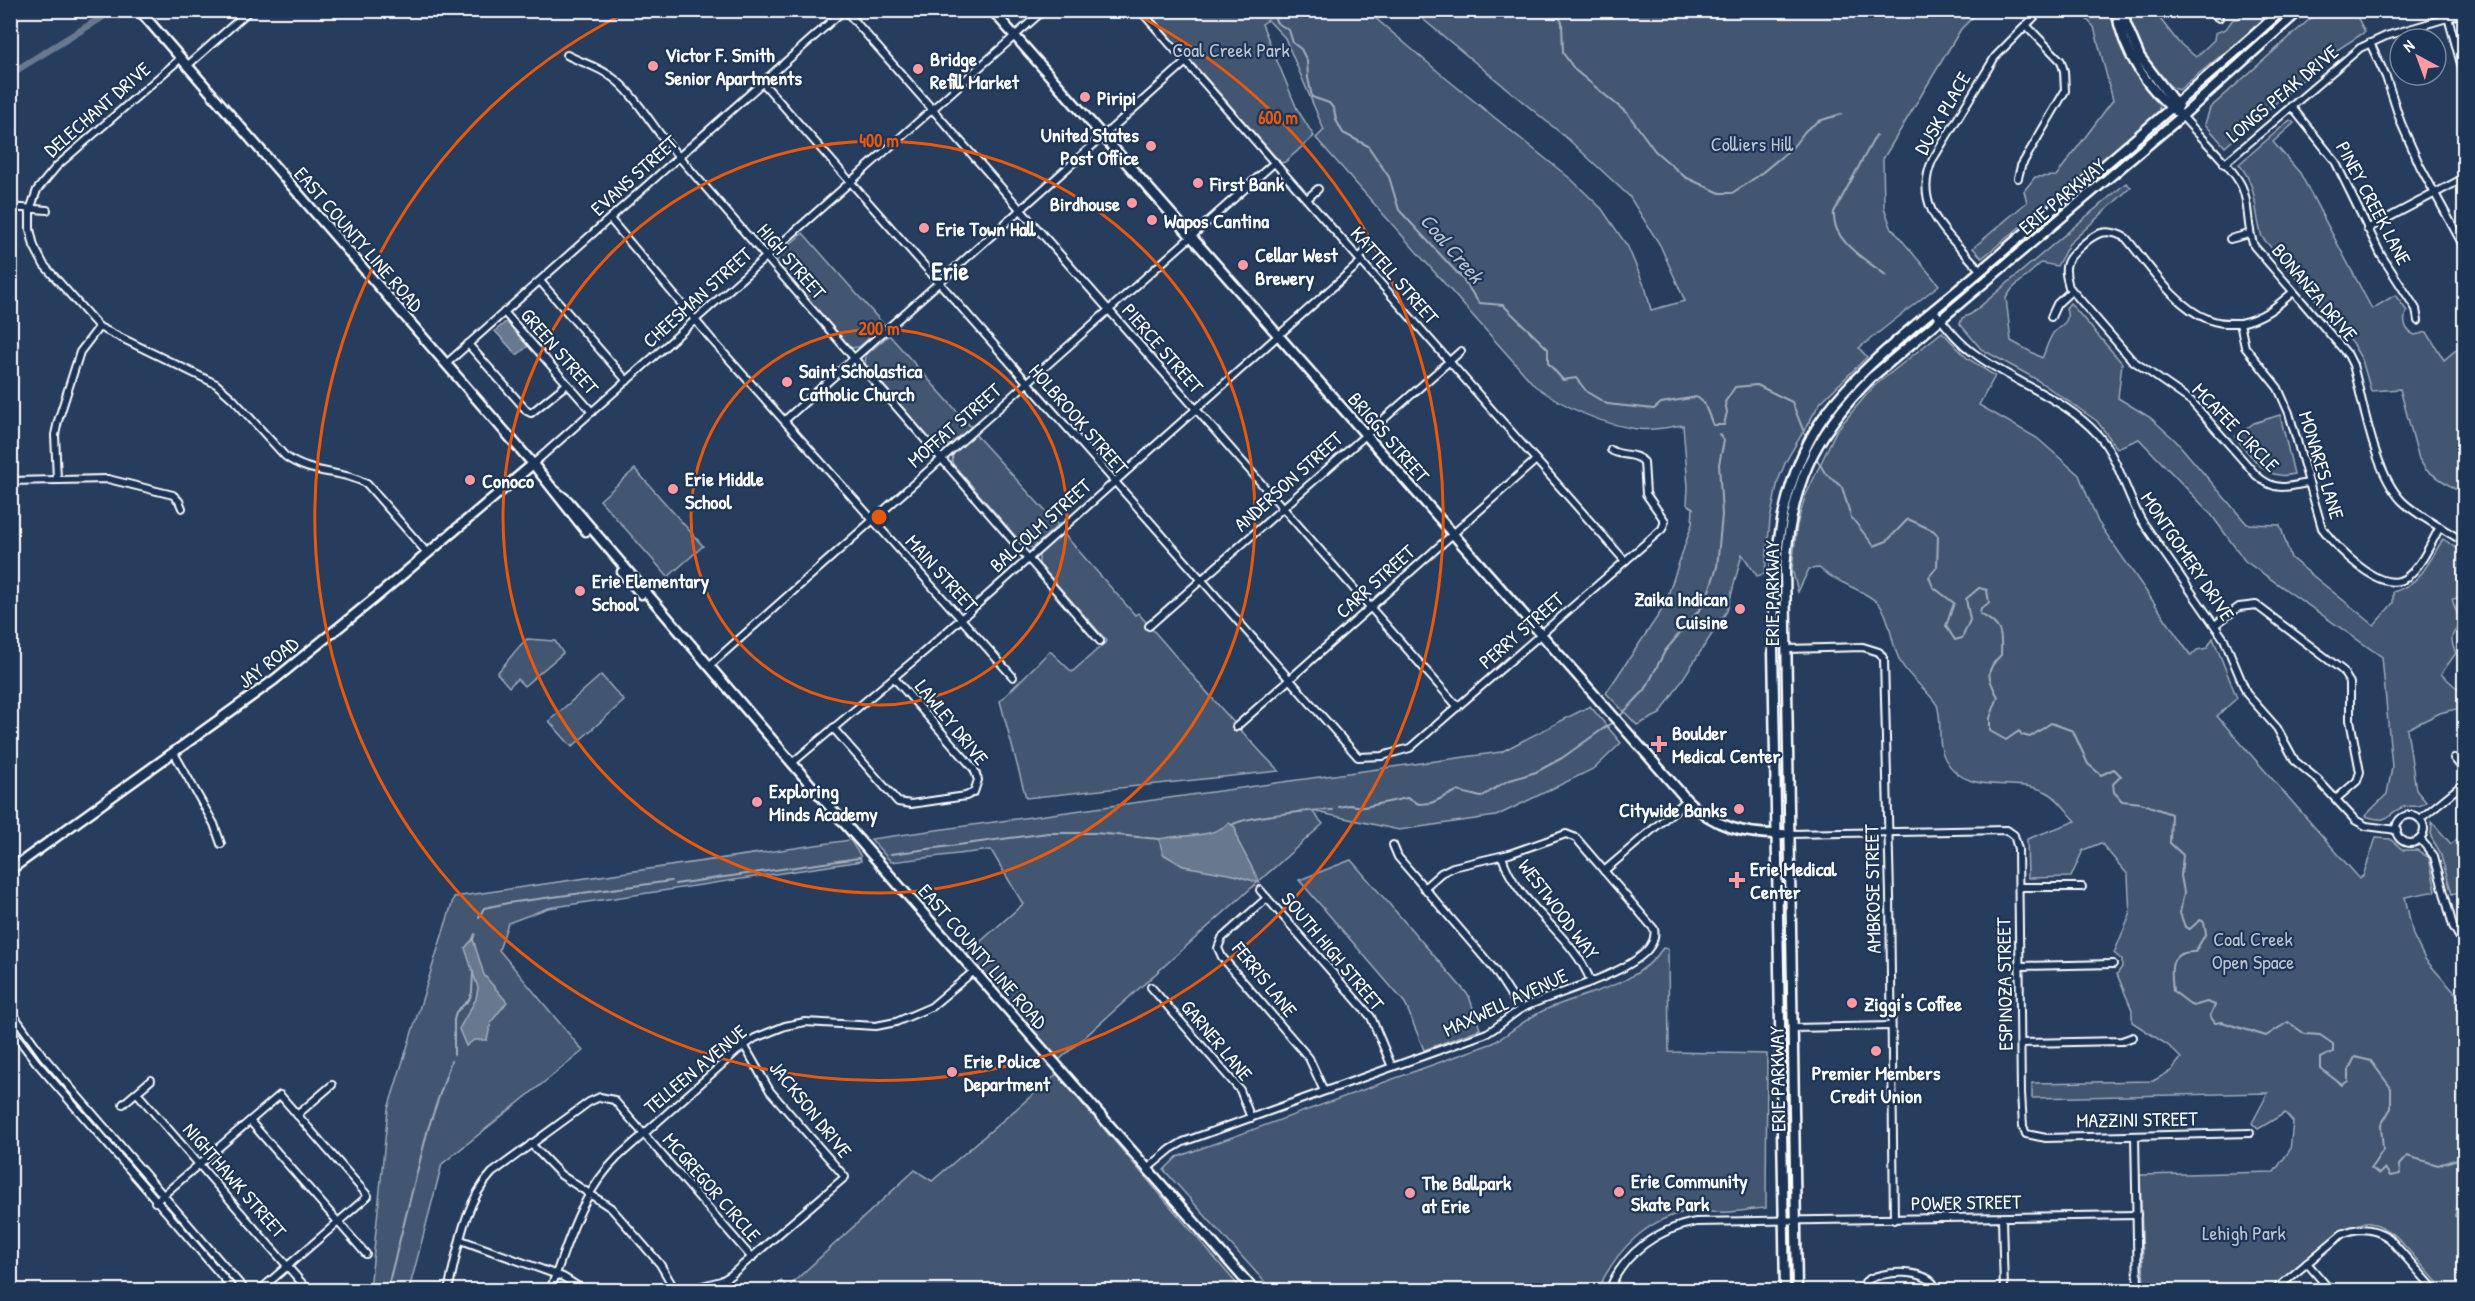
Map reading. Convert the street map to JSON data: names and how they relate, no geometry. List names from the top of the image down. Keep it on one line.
{"streets":{"main road":["ERIE PARKWAY","EAST COUNTY LINE ROAD","BRIGGS STREET","JAY ROAD"],"street":["LONGS PEAK DRIVE","DELECHANT DRIVE","DUSK PLACE","EVANS STREET","PINEY CREEK LANE","HIGH STREET","KATTELL STREET","BONANZA DRIVE","CHEESMAN STREET","PIERCE STREET","GREEN STREET","HOLBROOK STREET","MOFFAT STREET","MCAFEE CIRCLE","MONARES LANE","ANDERSON STREET","BALCOLM STREET","MONTGOMERY DRIVE","MAIN STREET","CARR STREET","PERRY STREET","LAWLEY DRIVE","AMBROSE STREET","WESTWOOD WAY","SOUTH HIGH STREET","FERRIS LANE","ESPINOZA STREET","MAXWELL AVENUE","GARNER LANE","TELLEEN AVENUE","JACKSON DRIVE","MAZZINI STREET","NIGHTHAWK STREET","MCGREGOR CIRCLE","POWER STREET"]},"crossings":[["LONGS PEAK DRIVE","PINEY CREEK LANE"],["LONGS PEAK DRIVE","BONANZA DRIVE"],["DELECHANT DRIVE","EAST COUNTY LINE ROAD"],["DELECHANT DRIVE","JAY ROAD"],["DUSK PLACE","ERIE PARKWAY"],["EVANS STREET","EAST COUNTY LINE ROAD"],["EVANS STREET","HIGH STREET"],["EVANS STREET","PIERCE STREET"],["EVANS STREET","GREEN STREET"],["EVANS STREET","HOLBROOK STREET"],["EVANS STREET","MAIN STREET"],["ERIE PARKWAY","BONANZA DRIVE"],["ERIE PARKWAY","BRIGGS STREET"],["ERIE PARKWAY","MONTGOMERY DRIVE"],["ERIE PARKWAY","AMBROSE STREET"],["ERIE PARKWAY","POWER STREET"],["EAST COUNTY LINE ROAD","CHEESMAN STREET"],["EAST COUNTY LINE ROAD","MOFFAT STREET"],["EAST COUNTY LINE ROAD","BALCOLM STREET"],["EAST COUNTY LINE ROAD","JAY ROAD"],["EAST COUNTY LINE ROAD","MAXWELL AVENUE"],["EAST COUNTY LINE ROAD","TELLEEN AVENUE"],["HIGH STREET","CHEESMAN STREET"],["HIGH STREET","MOFFAT STREET"],["HIGH STREET","BALCOLM STREET"],["KATTELL STREET","MOFFAT STREET"],["KATTELL STREET","ANDERSON STREET"],["KATTELL STREET","BALCOLM STREET"],["KATTELL STREET","CARR STREET"],["KATTELL STREET","PERRY STREET"],["BONANZA DRIVE","MONARES LANE"],["CHEESMAN STREET","PIERCE STREET"],["CHEESMAN STREET","GREEN STREET"],["CHEESMAN STREET","HOLBROOK STREET"],["CHEESMAN STREET","BRIGGS STREET"],["CHEESMAN STREET","MAIN STREET"],["CHEESMAN STREET","JAY ROAD"],["PIERCE STREET","MOFFAT STREET"],["PIERCE STREET","ANDERSON STREET"],["PIERCE STREET","BALCOLM STREET"],["PIERCE STREET","CARR STREET"],["PIERCE STREET","PERRY STREET"],["HOLBROOK STREET","MOFFAT STREET"],["HOLBROOK STREET","ANDERSON STREET"],["HOLBROOK STREET","BALCOLM STREET"],["HOLBROOK STREET","CARR STREET"],["HOLBROOK STREET","PERRY STREET"],["MOFFAT STREET","BRIGGS STREET"],["MOFFAT STREET","MAIN STREET"],["MCAFEE CIRCLE","MONARES LANE"],["BRIGGS STREET","ANDERSON STREET"],["BRIGGS STREET","BALCOLM STREET"],["BRIGGS STREET","CARR STREET"],["BRIGGS STREET","PERRY STREET"],["BALCOLM STREET","MAIN STREET"],["BALCOLM STREET","LAWLEY DRIVE"],["AMBROSE STREET","ESPINOZA STREET"],["AMBROSE STREET","POWER STREET"],["WESTWOOD WAY","MAXWELL AVENUE"],["SOUTH HIGH STREET","FERRIS LANE"],["SOUTH HIGH STREET","MAXWELL AVENUE"],["FERRIS LANE","MAXWELL AVENUE"],["ESPINOZA STREET","MAZZINI STREET"],["MAXWELL AVENUE","GARNER LANE"],["TELLEEN AVENUE","JACKSON DRIVE"],["TELLEEN AVENUE","MCGREGOR CIRCLE"],["JACKSON DRIVE","MCGREGOR CIRCLE"]],"districts":["Erie"],"water":["Coal Creek"],"parks":["Coal Creek Park","Colliers Hill","Coal Creek Open Space","Lehigh Park"],"places":{"other":["Victor F. Smith Senior Apartments","Bridge Refill Market","Piripi","United States Post Office","First Bank","Birdhouse","Wapos Cantina","Erie Town Hall","Cellar West Brewery","Saint Scholastica Catholic Church","Conoco","Erie Middle School","Erie Elementary School","Zaika Indican Cuisine","Exploring Minds Academy","Citywide Banks","Ziggi's Coffee","Premier Members Credit Union","Erie Police Department","Erie Community Skate Park","The Ballpark at Erie"],"health":["Boulder Medical Center","Erie Medical Center"]},"north":"top left","rings":["600 m","400 m","200 m"]}
